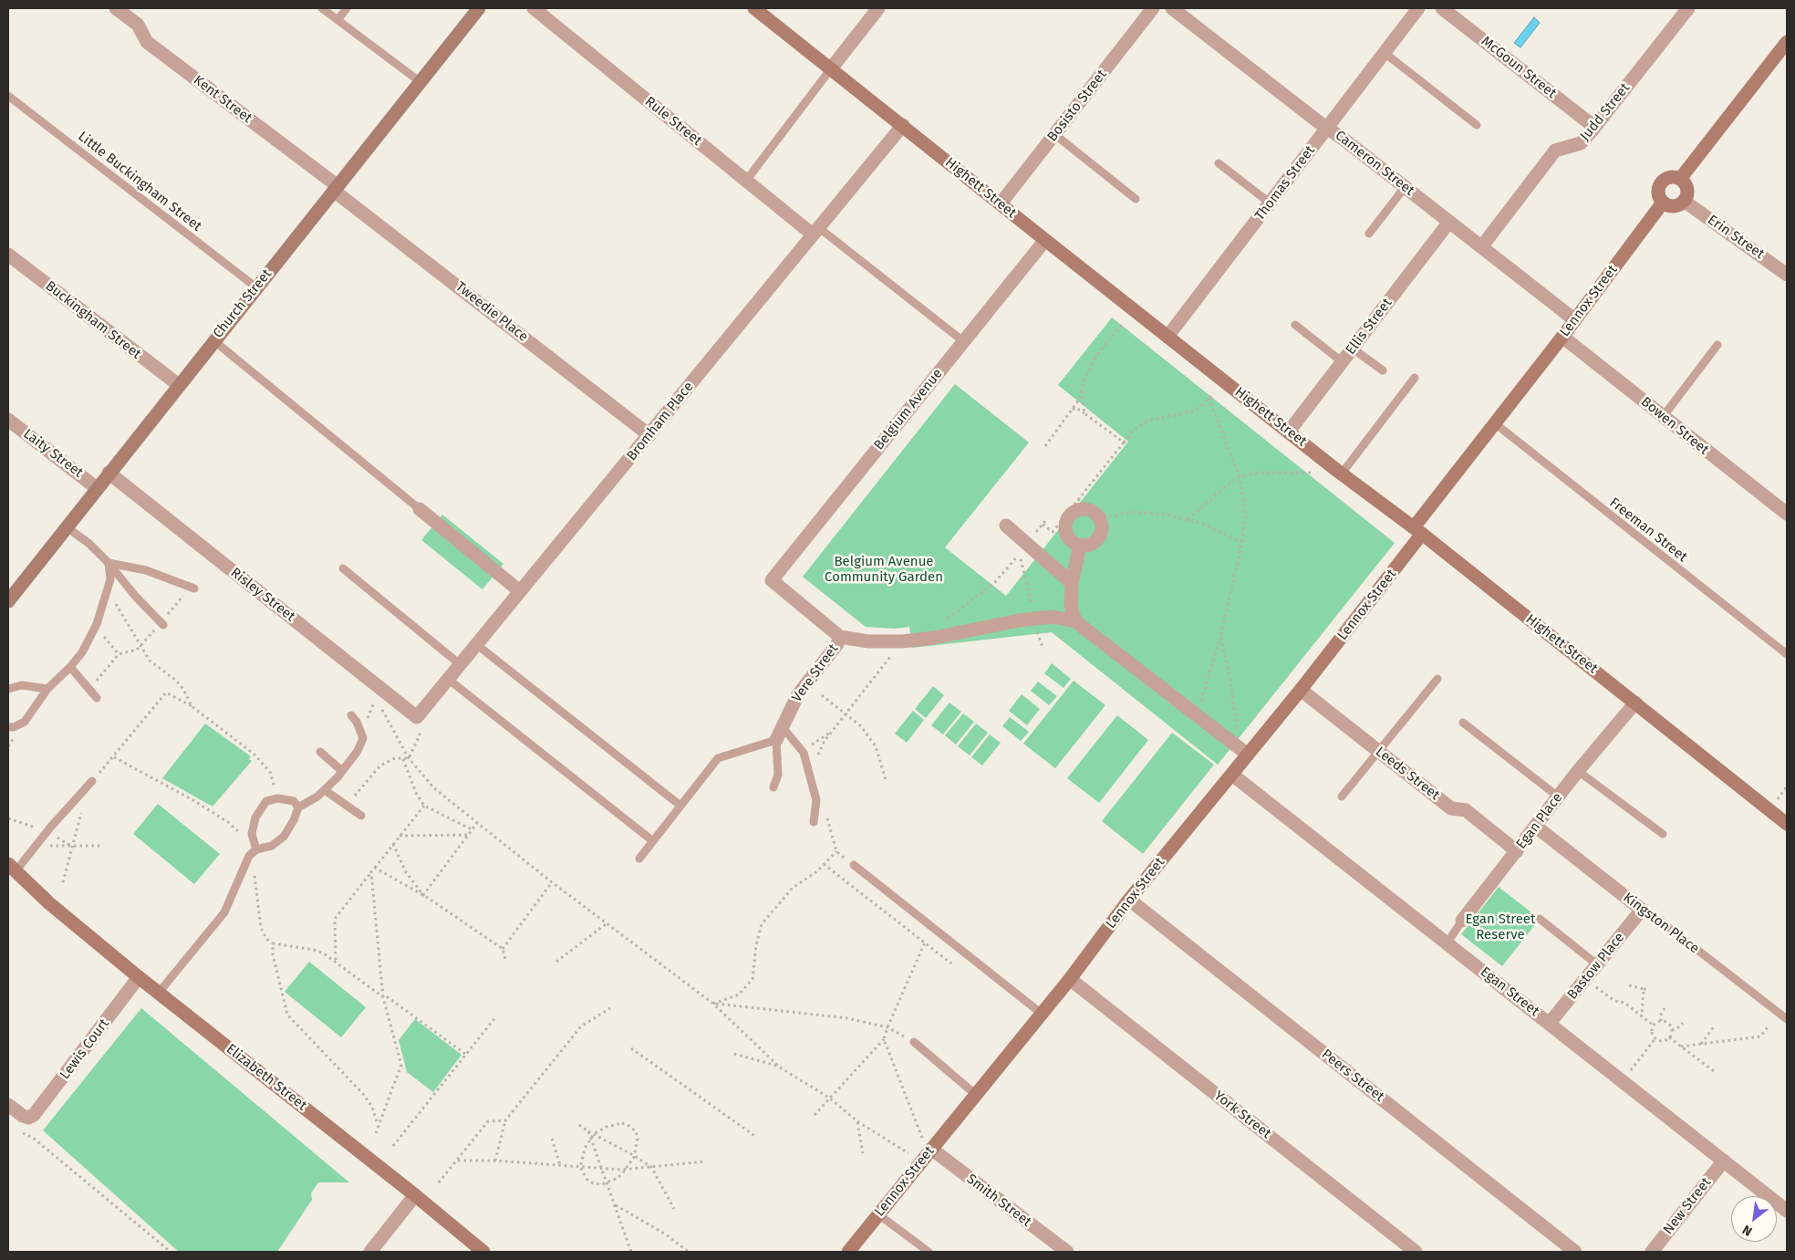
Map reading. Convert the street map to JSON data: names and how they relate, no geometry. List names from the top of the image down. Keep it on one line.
{"streets":{"street":["McGoun Street","Kent Street","Bosisto Street","Judd Street","Rule Street","Cameron Street","Thomas Street","Highett Street","Erin Street","Lennox Street","Church Street","Tweedie Place","Buckingham Street","Ellis Street","Belgium Avenue","Bromham Place","Bowen Street","Laity Street","Risley Street","Vere Street","Leeds Street","Egan Place","Kingston Place","Bastow Place","Egan Street","Lewis Court","Peers Street","Elizabeth Street","York Street","Smith Street","New Street"],"lane":["Little Buckingham Street","Freeman Street"]},"crossings":[["McGoun Street","Judd Street"],["Kent Street","Church Street"],["Kent Street","Tweedie Place"],["Bosisto Street","Highett Street"],["Judd Street","Cameron Street"],["Rule Street","Bromham Place"],["Cameron Street","Thomas Street"],["Cameron Street","Lennox Street"],["Cameron Street","Ellis Street"],["Little Buckingham Street","Church Street"],["Thomas Street","Highett Street"],["Highett Street","Lennox Street"],["Highett Street","Ellis Street"],["Highett Street","Belgium Avenue"],["Highett Street","Bromham Place"],["Highett Street","Egan Place"],["Erin Street","Lennox Street"],["Lennox Street","Bowen Street"],["Lennox Street","Freeman Street"],["Lennox Street","Leeds Street"],["Lennox Street","Egan Street"],["Lennox Street","Peers Street"],["Lennox Street","York Street"],["Lennox Street","Smith Street"],["Church Street","Tweedie Place"],["Church Street","Buckingham Street"],["Church Street","Laity Street"],["Church Street","Risley Street"],["Tweedie Place","Bromham Place"],["Belgium Avenue","Vere Street"],["Bromham Place","Risley Street"],["Leeds Street","Egan Place"],["Egan Place","Kingston Place"],["Egan Place","Egan Street"],["Kingston Place","Bastow Place"],["Bastow Place","Egan Street"],["Egan Street","New Street"],["Lewis Court","Elizabeth Street"]],"parks":["Belgium Avenue Community Garden","Egan Street Reserve"],"north":"bottom left"}
